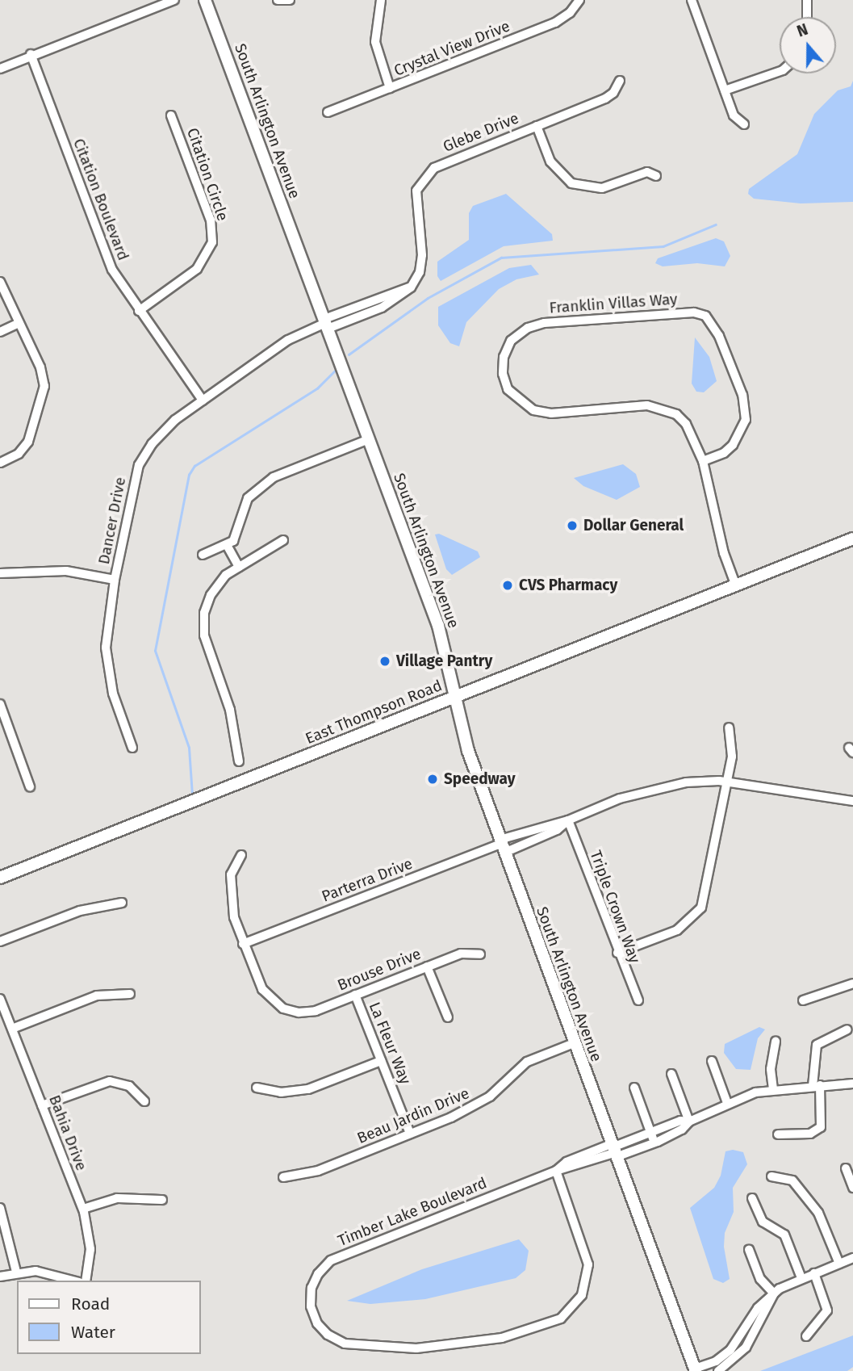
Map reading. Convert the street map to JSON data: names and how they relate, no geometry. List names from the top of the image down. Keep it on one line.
{"streets":{"main road":["South Arlington Avenue","East Thompson Road"],"street":["Crystal View Drive","Glebe Drive","Citation Circle","Citation Boulevard","Franklin Villas Way","Dancer Drive","Parterra Drive","Triple Crown Way","Brouse Drive","La Fleur Way","Beau Jardin Drive","Bahia Drive","Timber Lake Boulevard"]},"crossings":[["South Arlington Avenue","Glebe Drive"],["South Arlington Avenue","Dancer Drive"],["South Arlington Avenue","East Thompson Road"],["South Arlington Avenue","Parterra Drive"],["South Arlington Avenue","Beau Jardin Drive"],["South Arlington Avenue","Timber Lake Boulevard"],["Glebe Drive","Dancer Drive"],["Citation Circle","Citation Boulevard"],["Citation Boulevard","Dancer Drive"],["Parterra Drive","Brouse Drive"],["Brouse Drive","La Fleur Way"],["La Fleur Way","Beau Jardin Drive"]],"places":["Dollar General","CVS Pharmacy","Village Pantry","Speedway"],"legend":["Road","Water"],"north":"top"}
